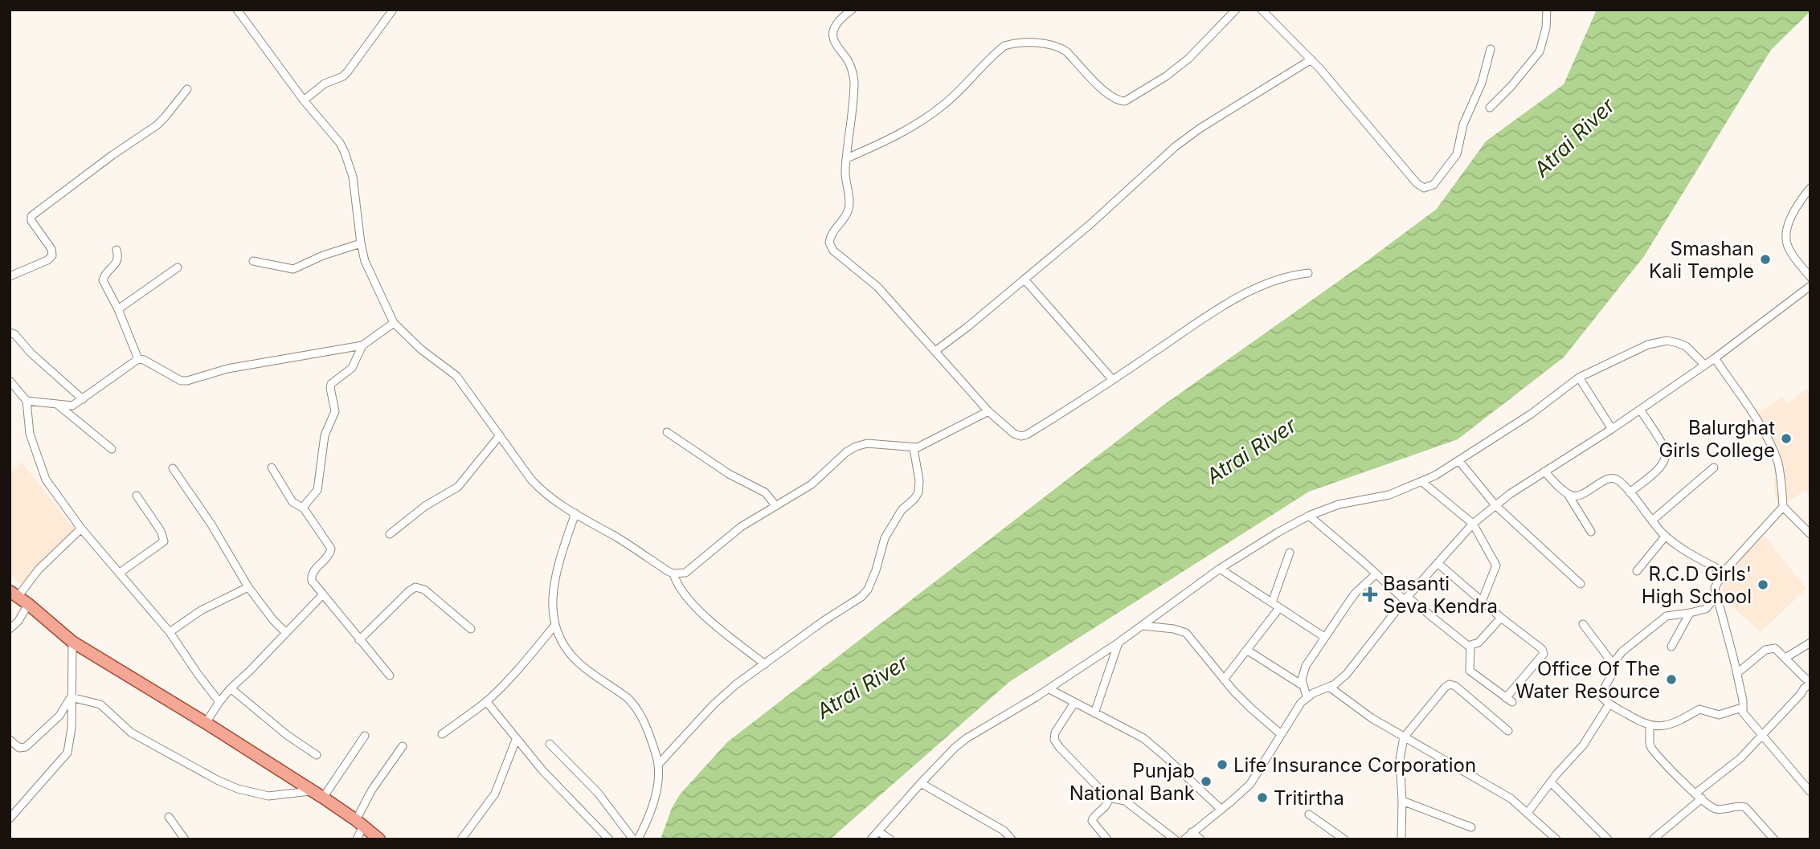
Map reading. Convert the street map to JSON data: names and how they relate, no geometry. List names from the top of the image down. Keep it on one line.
{"water":["Atrai River"],"places":{"other":["Smashan Kali Temple","Balurghat Girls College","R.C.D Girls' High School","Office Of The Water Resource","Life Insurance Corporation","Punjab National Bank","Tritirtha"],"health":["Basanti Seva Kendra"]}}
